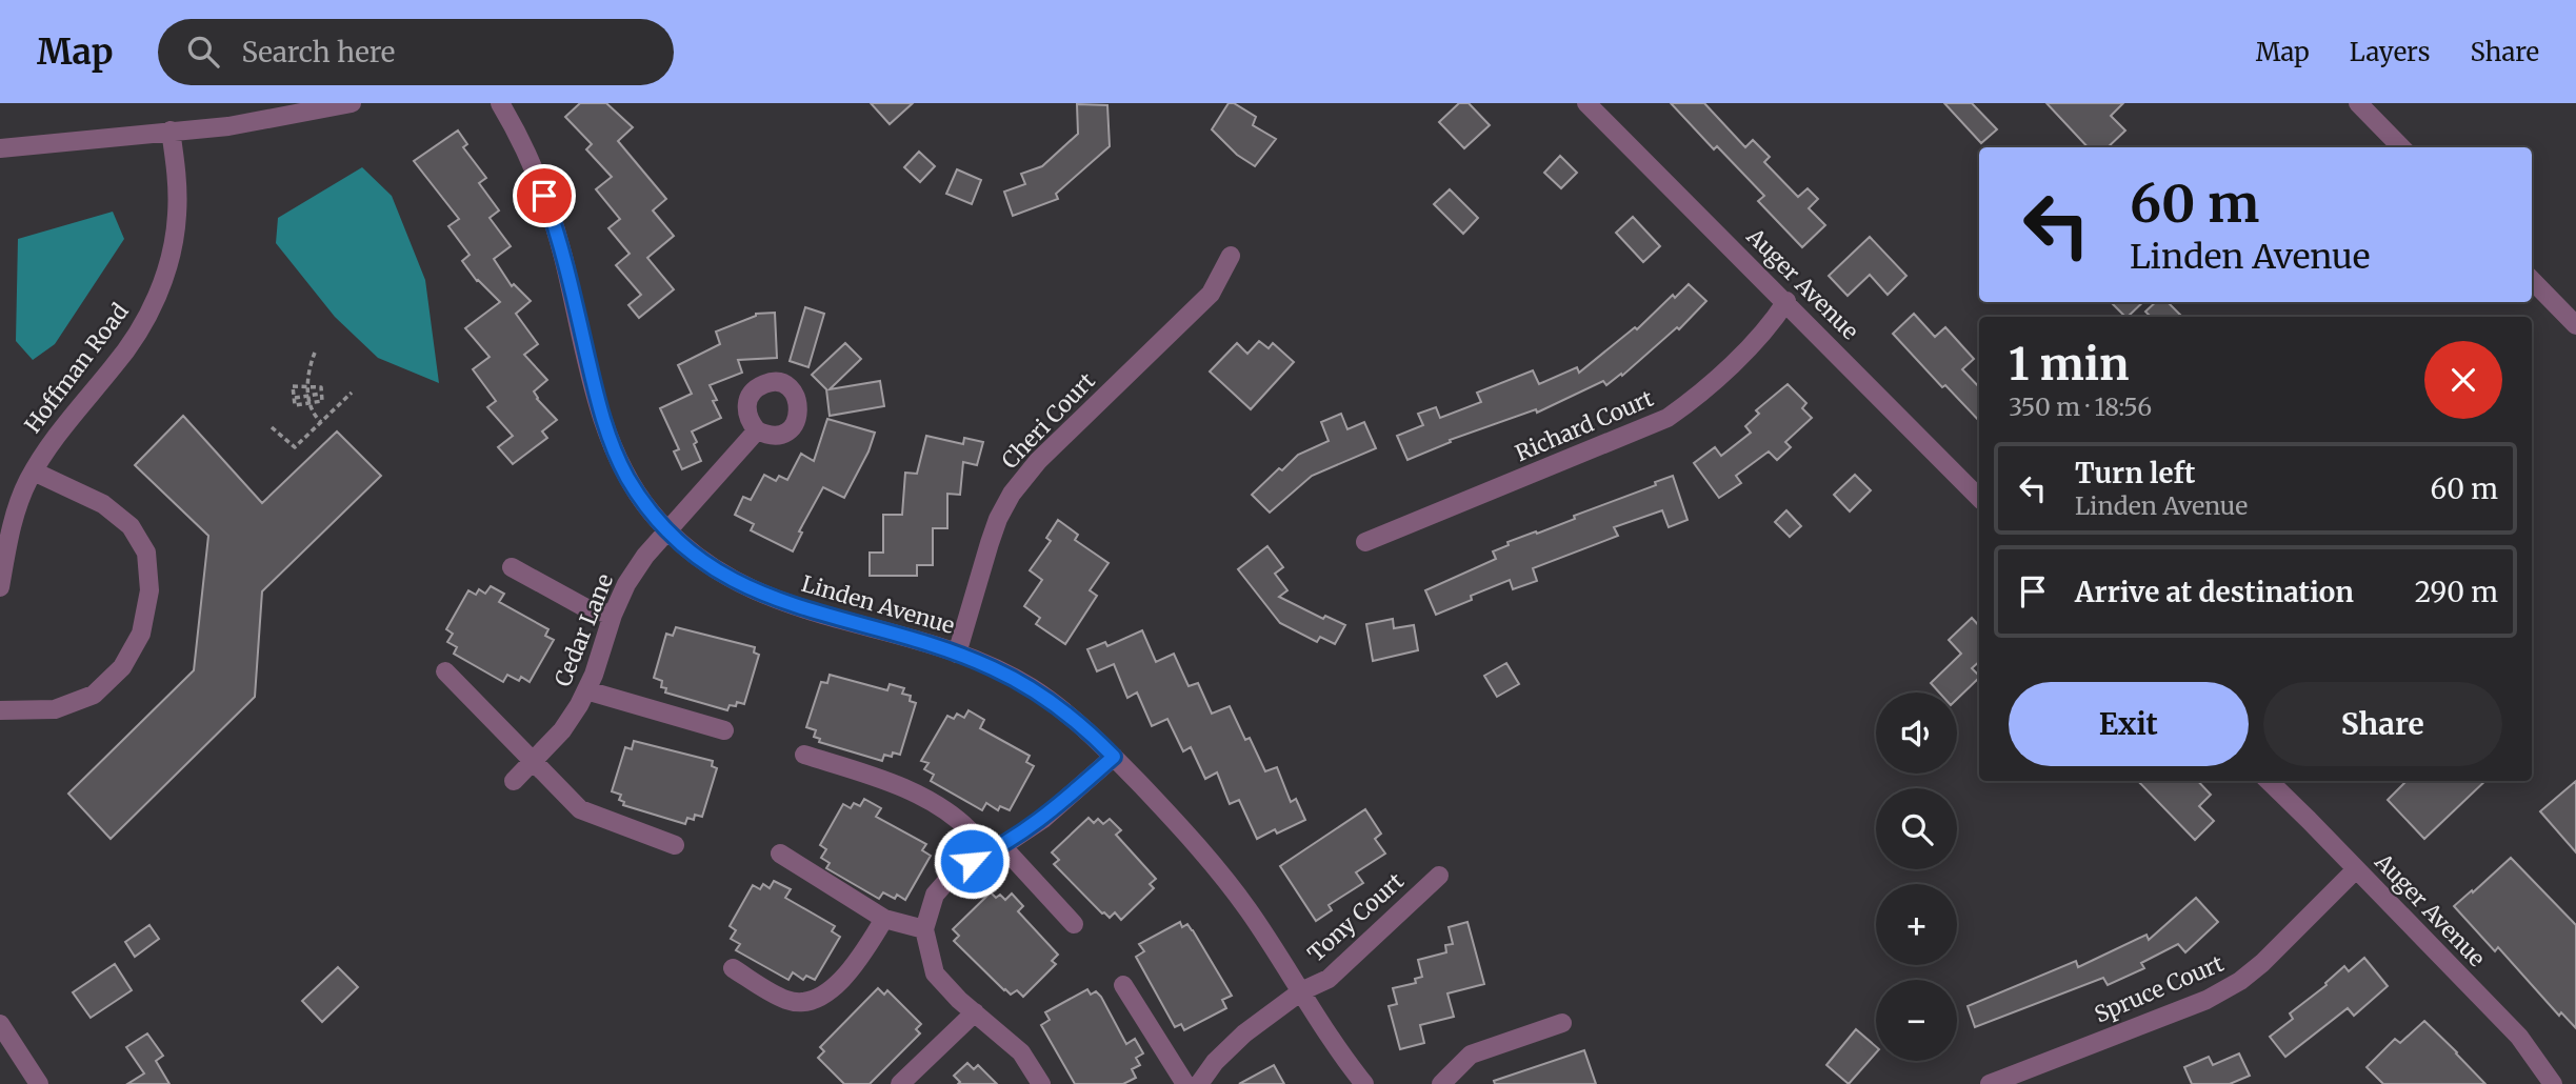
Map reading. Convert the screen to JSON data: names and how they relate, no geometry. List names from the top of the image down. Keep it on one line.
{"streets":{"street":["Auger Avenue","Hoffman Road","Cheri Court","Richard Court","Linden Avenue","Cedar Lane","Tony Court","Spruce Court"]},"crossings":[["Auger Avenue","Richard Court"],["Auger Avenue","Spruce Court"],["Cheri Court","Linden Avenue"],["Linden Avenue","Cedar Lane"],["Linden Avenue","Tony Court"]],"page":{"header":"Map","search":"Search here","nav":["Map","Layers","Share"],"turn":["60 m","Linden Avenue"],"heading":["1 min","350 m · 18:56"],"list":[{"name":"Turn left","note":"Linden Avenue","value":"60 m"},{"name":"Arrive at destination","value":"290 m"}],"buttons":["Exit","Share"],"map_buttons":["+","−"]}}
